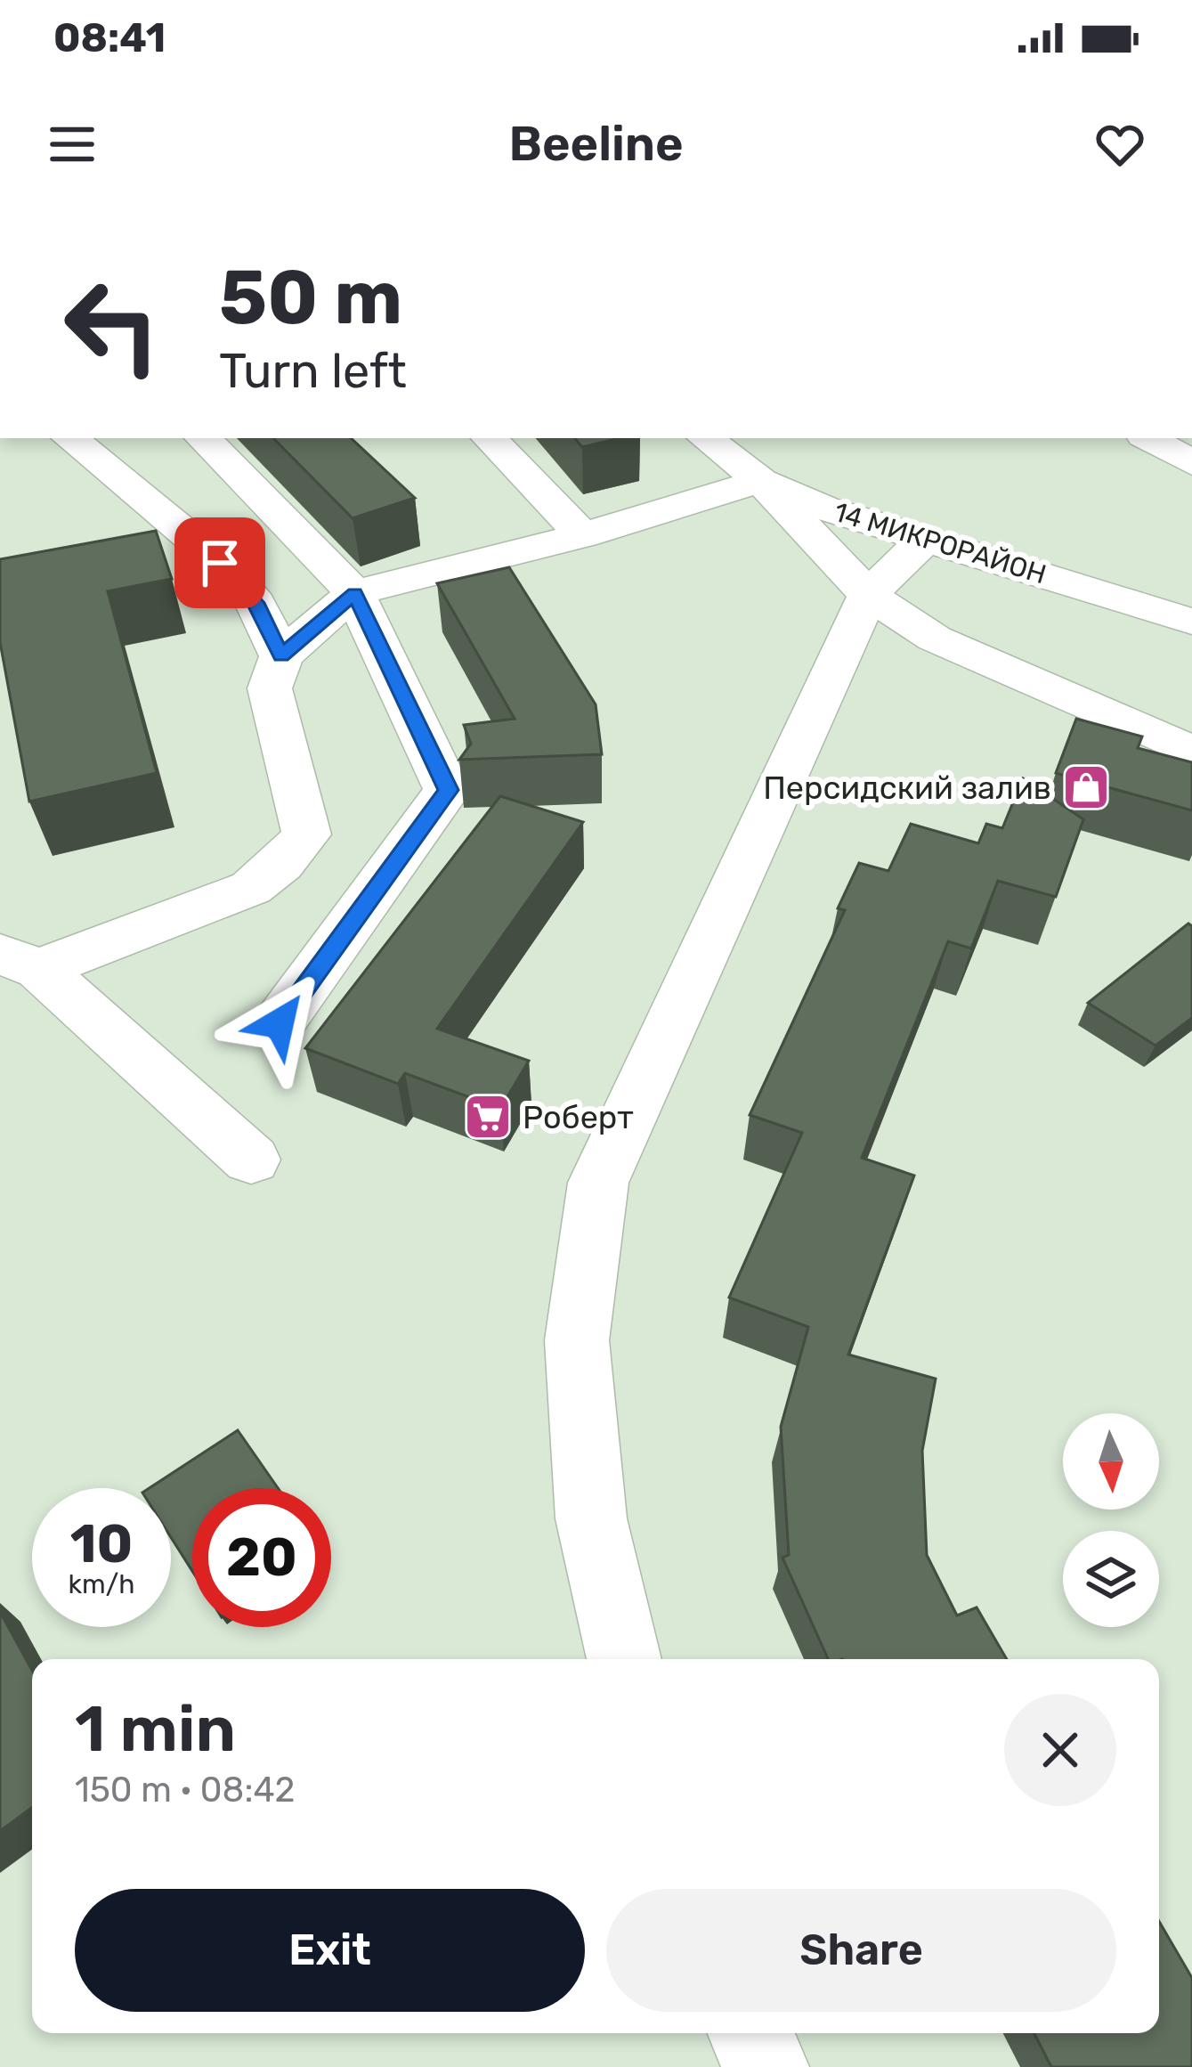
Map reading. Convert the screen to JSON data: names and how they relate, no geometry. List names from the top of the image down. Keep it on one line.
{"streets":{"street":["14 МИКРОРАЙОН"]},"places":{"shop":["Персидский залив"],"supermarket":["Роберт"]},"north":"bottom","page":{"status":"08:41","header":"Beeline","turn":["50 m","Turn left"],"speed":"10 km/h","limit":"20","heading":["1 min","150 m · 08:42"],"buttons":["Exit","Share"]}}
